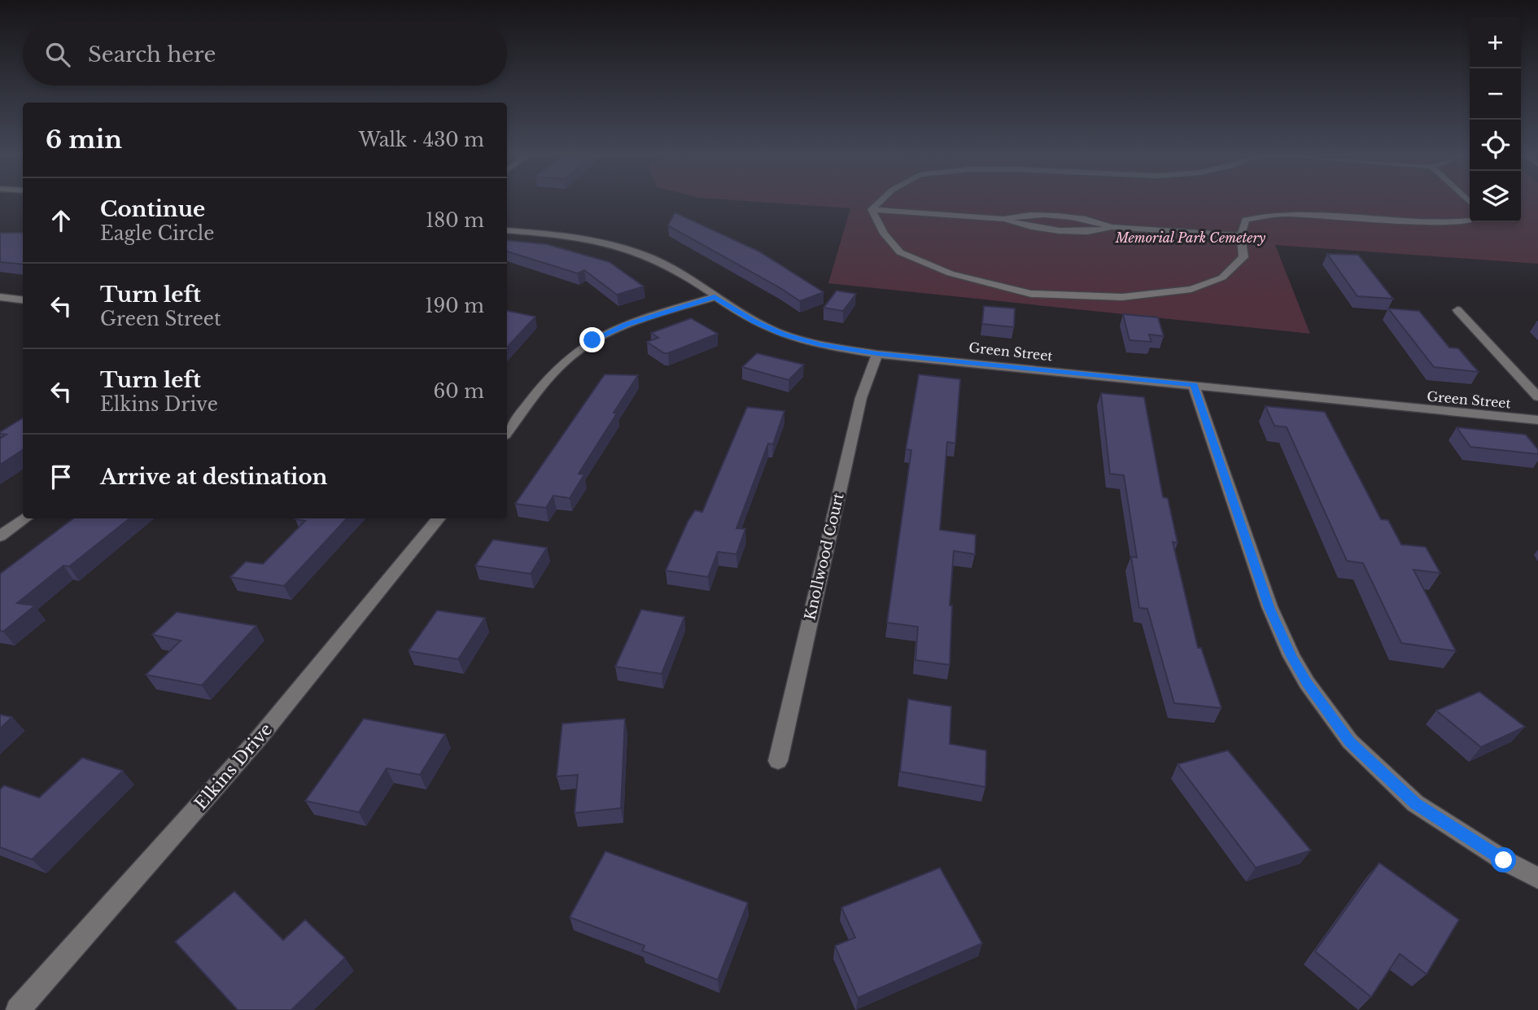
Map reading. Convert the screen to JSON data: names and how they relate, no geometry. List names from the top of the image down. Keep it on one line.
{"streets":{"street":["Green Street","Knollwood Court","Elkins Drive"]},"crossings":[["Green Street","Knollwood Court"]],"parks":["Memorial Park Cemetery"],"page":{"map_buttons":["+","−"],"search":"Search here","heading":["6 min","Walk · 430 m"],"list":[["Continue","Eagle Circle","180 m"],["Turn left","Green Street","190 m"],["Turn left","Elkins Drive","60 m"],"Arrive at destination"]}}
